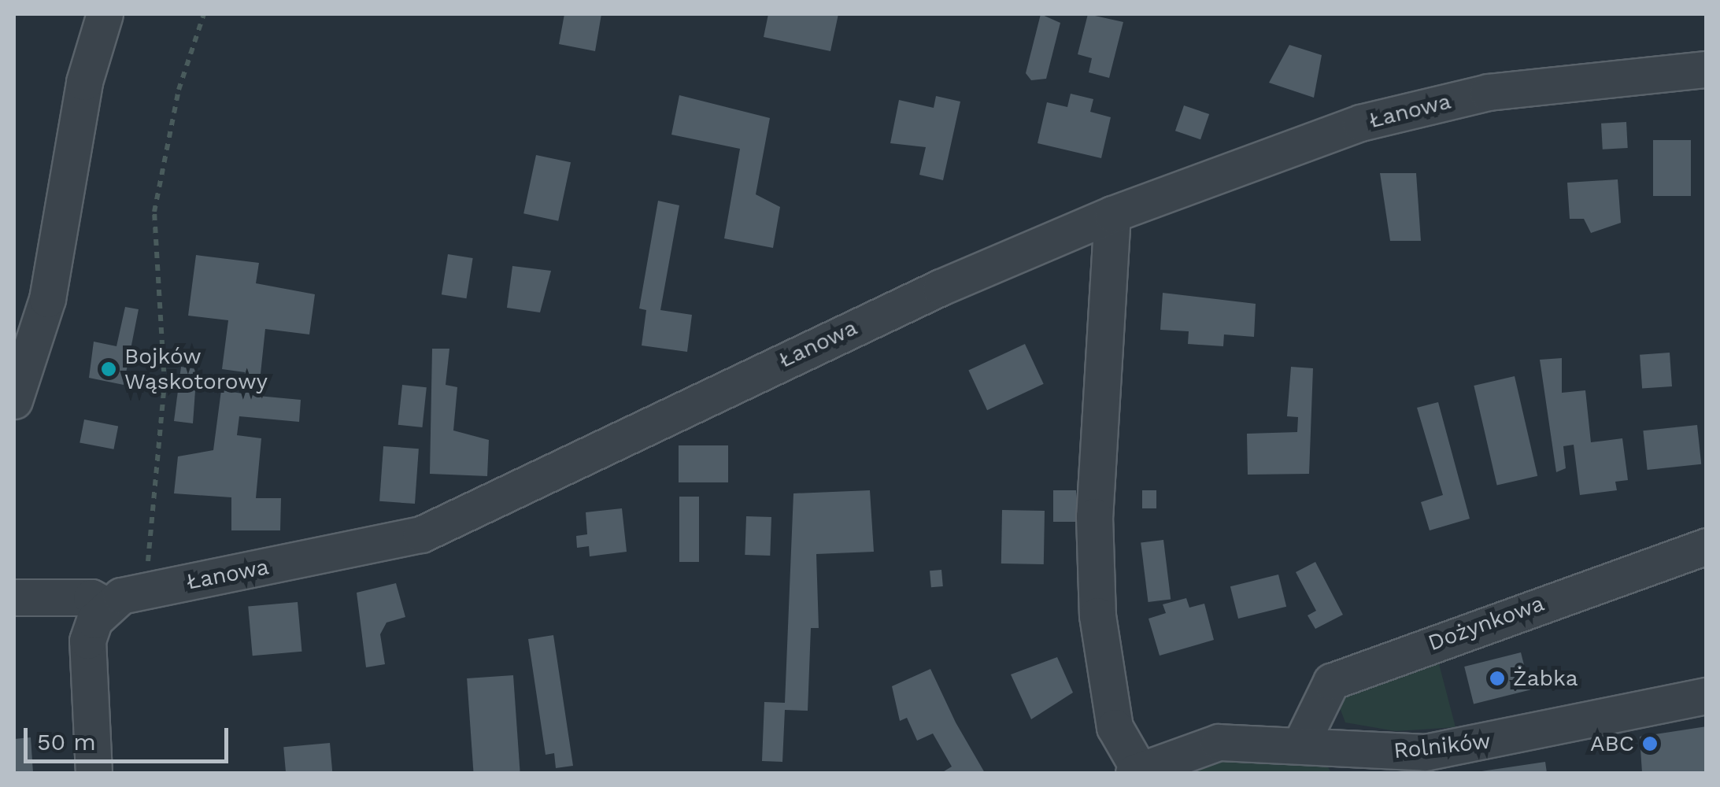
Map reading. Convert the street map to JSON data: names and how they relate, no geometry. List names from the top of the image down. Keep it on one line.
{"streets":{"street":["Łanowa","Dożynkowa","Rolników"]},"crossings":[["Dożynkowa","Rolników"]],"places":["Bojków Wąskotorowy","Żabka","ABC"],"scale_bar":"50 m"}
